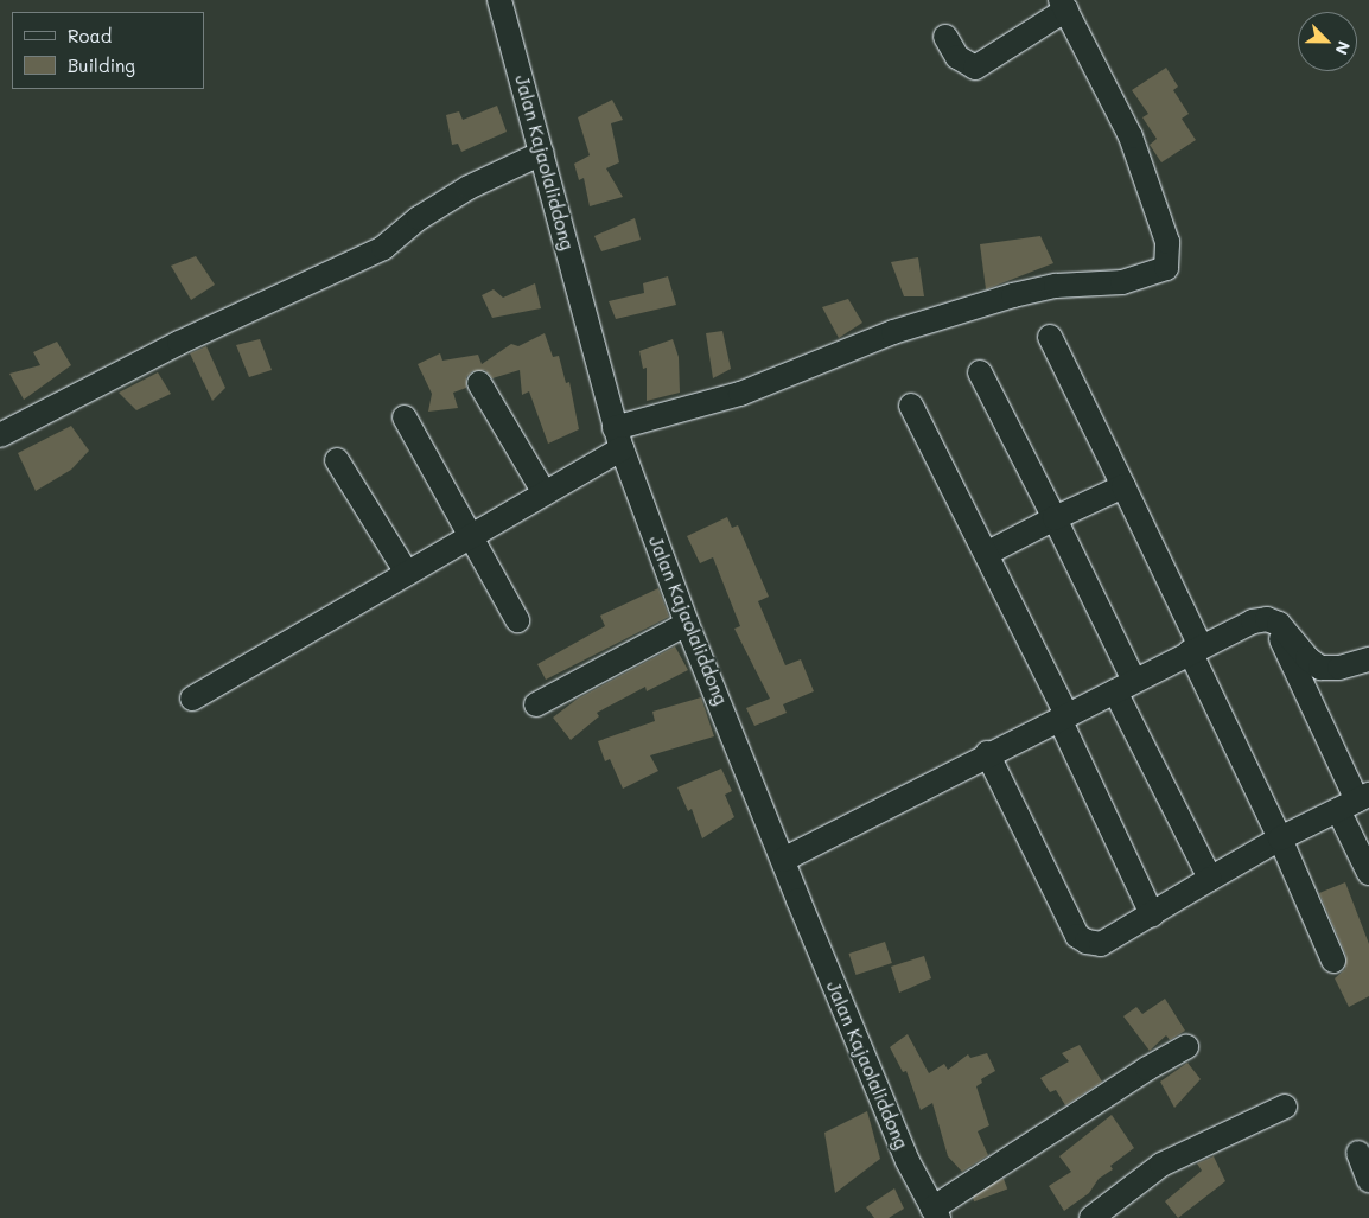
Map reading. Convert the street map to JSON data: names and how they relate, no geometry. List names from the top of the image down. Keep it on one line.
{"streets":{"street":["Jalan Kajaolaliddong"]},"legend":["Road","Building"],"north":"bottom right"}
